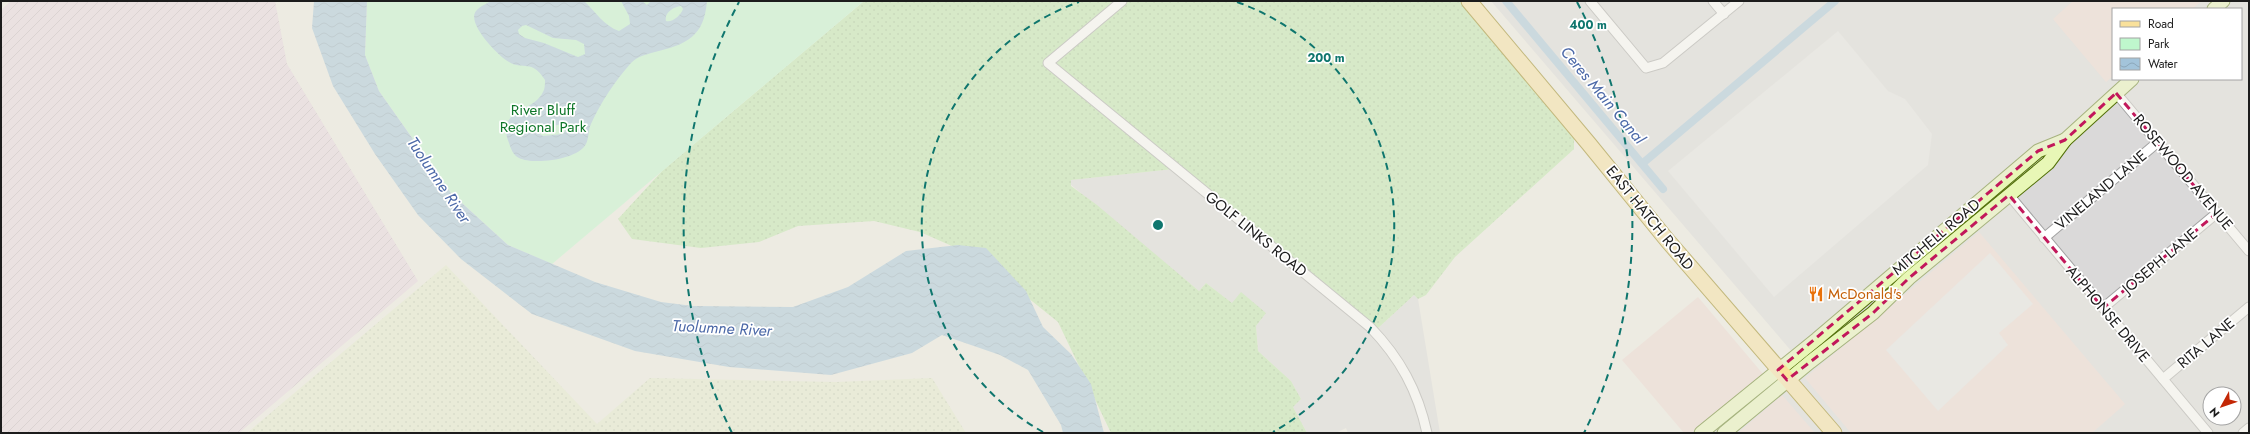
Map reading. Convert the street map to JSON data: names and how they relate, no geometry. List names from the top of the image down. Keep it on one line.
{"streets":{"main road":["EAST HATCH ROAD","MITCHELL ROAD"],"street":["ROSEWOOD AVENUE","VINELAND LANE","GOLF LINKS ROAD","JOSEPH LANE","ALPHONSE DRIVE","RITA LANE"]},"crossings":[["ROSEWOOD AVENUE","VINELAND LANE"],["ROSEWOOD AVENUE","MITCHELL ROAD"],["ROSEWOOD AVENUE","JOSEPH LANE"],["VINELAND LANE","ALPHONSE DRIVE"],["EAST HATCH ROAD","MITCHELL ROAD"],["MITCHELL ROAD","ALPHONSE DRIVE"],["JOSEPH LANE","ALPHONSE DRIVE"],["ALPHONSE DRIVE","RITA LANE"]],"water":["Ceres Main Canal","Tuolumne River"],"parks":["River Bluff Regional Park"],"places":{"restaurant":["McDonald's"]},"legend":["Road","Park","Water"],"north":"bottom left","rings":["400 m","200 m"]}
